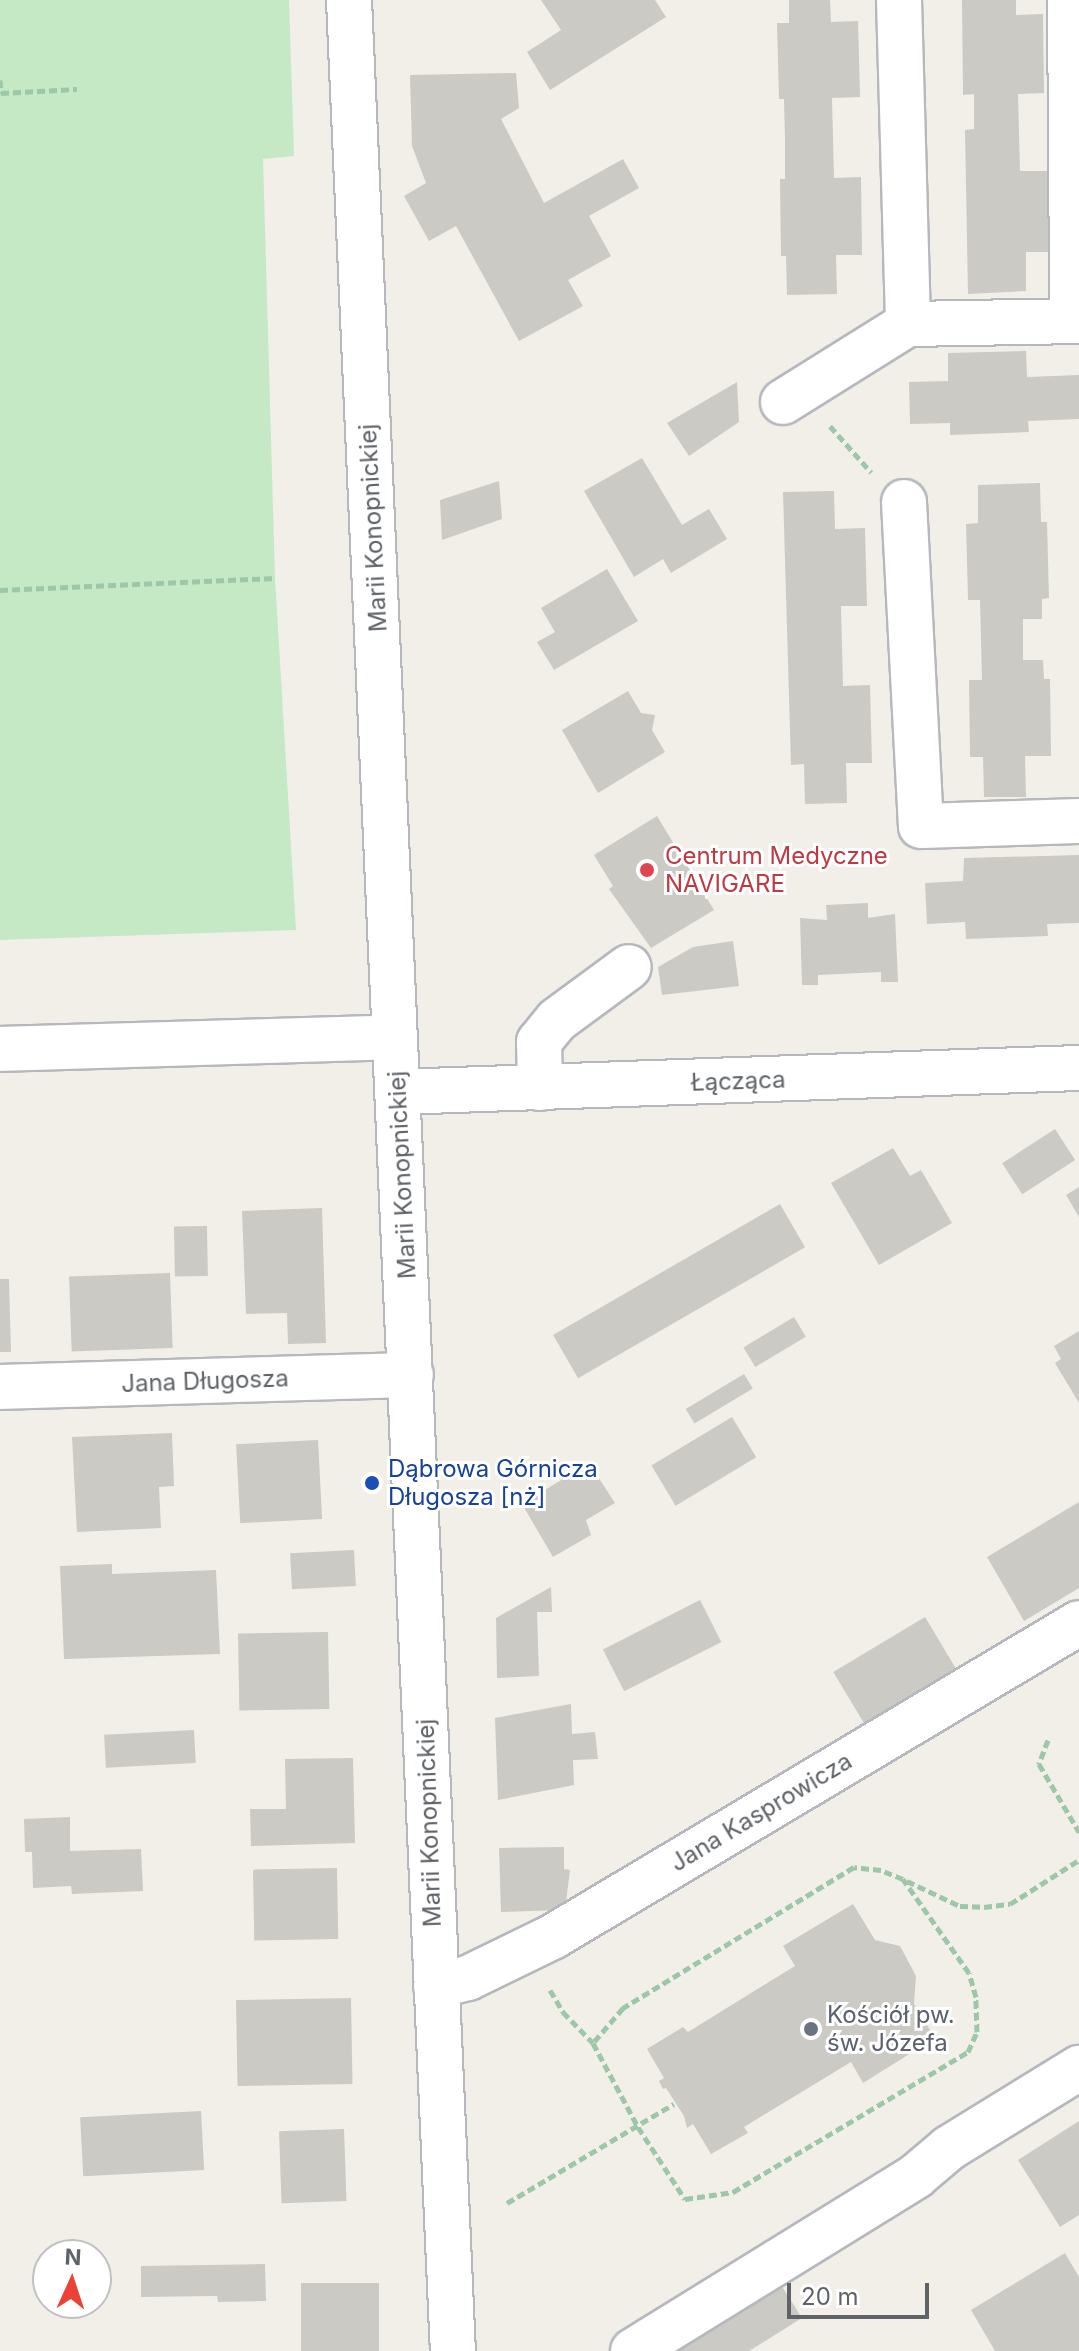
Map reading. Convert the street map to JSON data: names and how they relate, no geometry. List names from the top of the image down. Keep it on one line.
{"streets":{"street":["Marii Konopnickiej","Łącząca","Jana Długosza","Jana Kasprowicza"]},"crossings":[["Marii Konopnickiej","Łącząca"],["Marii Konopnickiej","Jana Długosza"],["Marii Konopnickiej","Jana Kasprowicza"]],"places":["Centrum Medyczne NAVIGARE","Dąbrowa Górnicza Długosza [nż]","Kościół pw. św. Józefa"],"scale_bar":"20 m","north":"top"}
